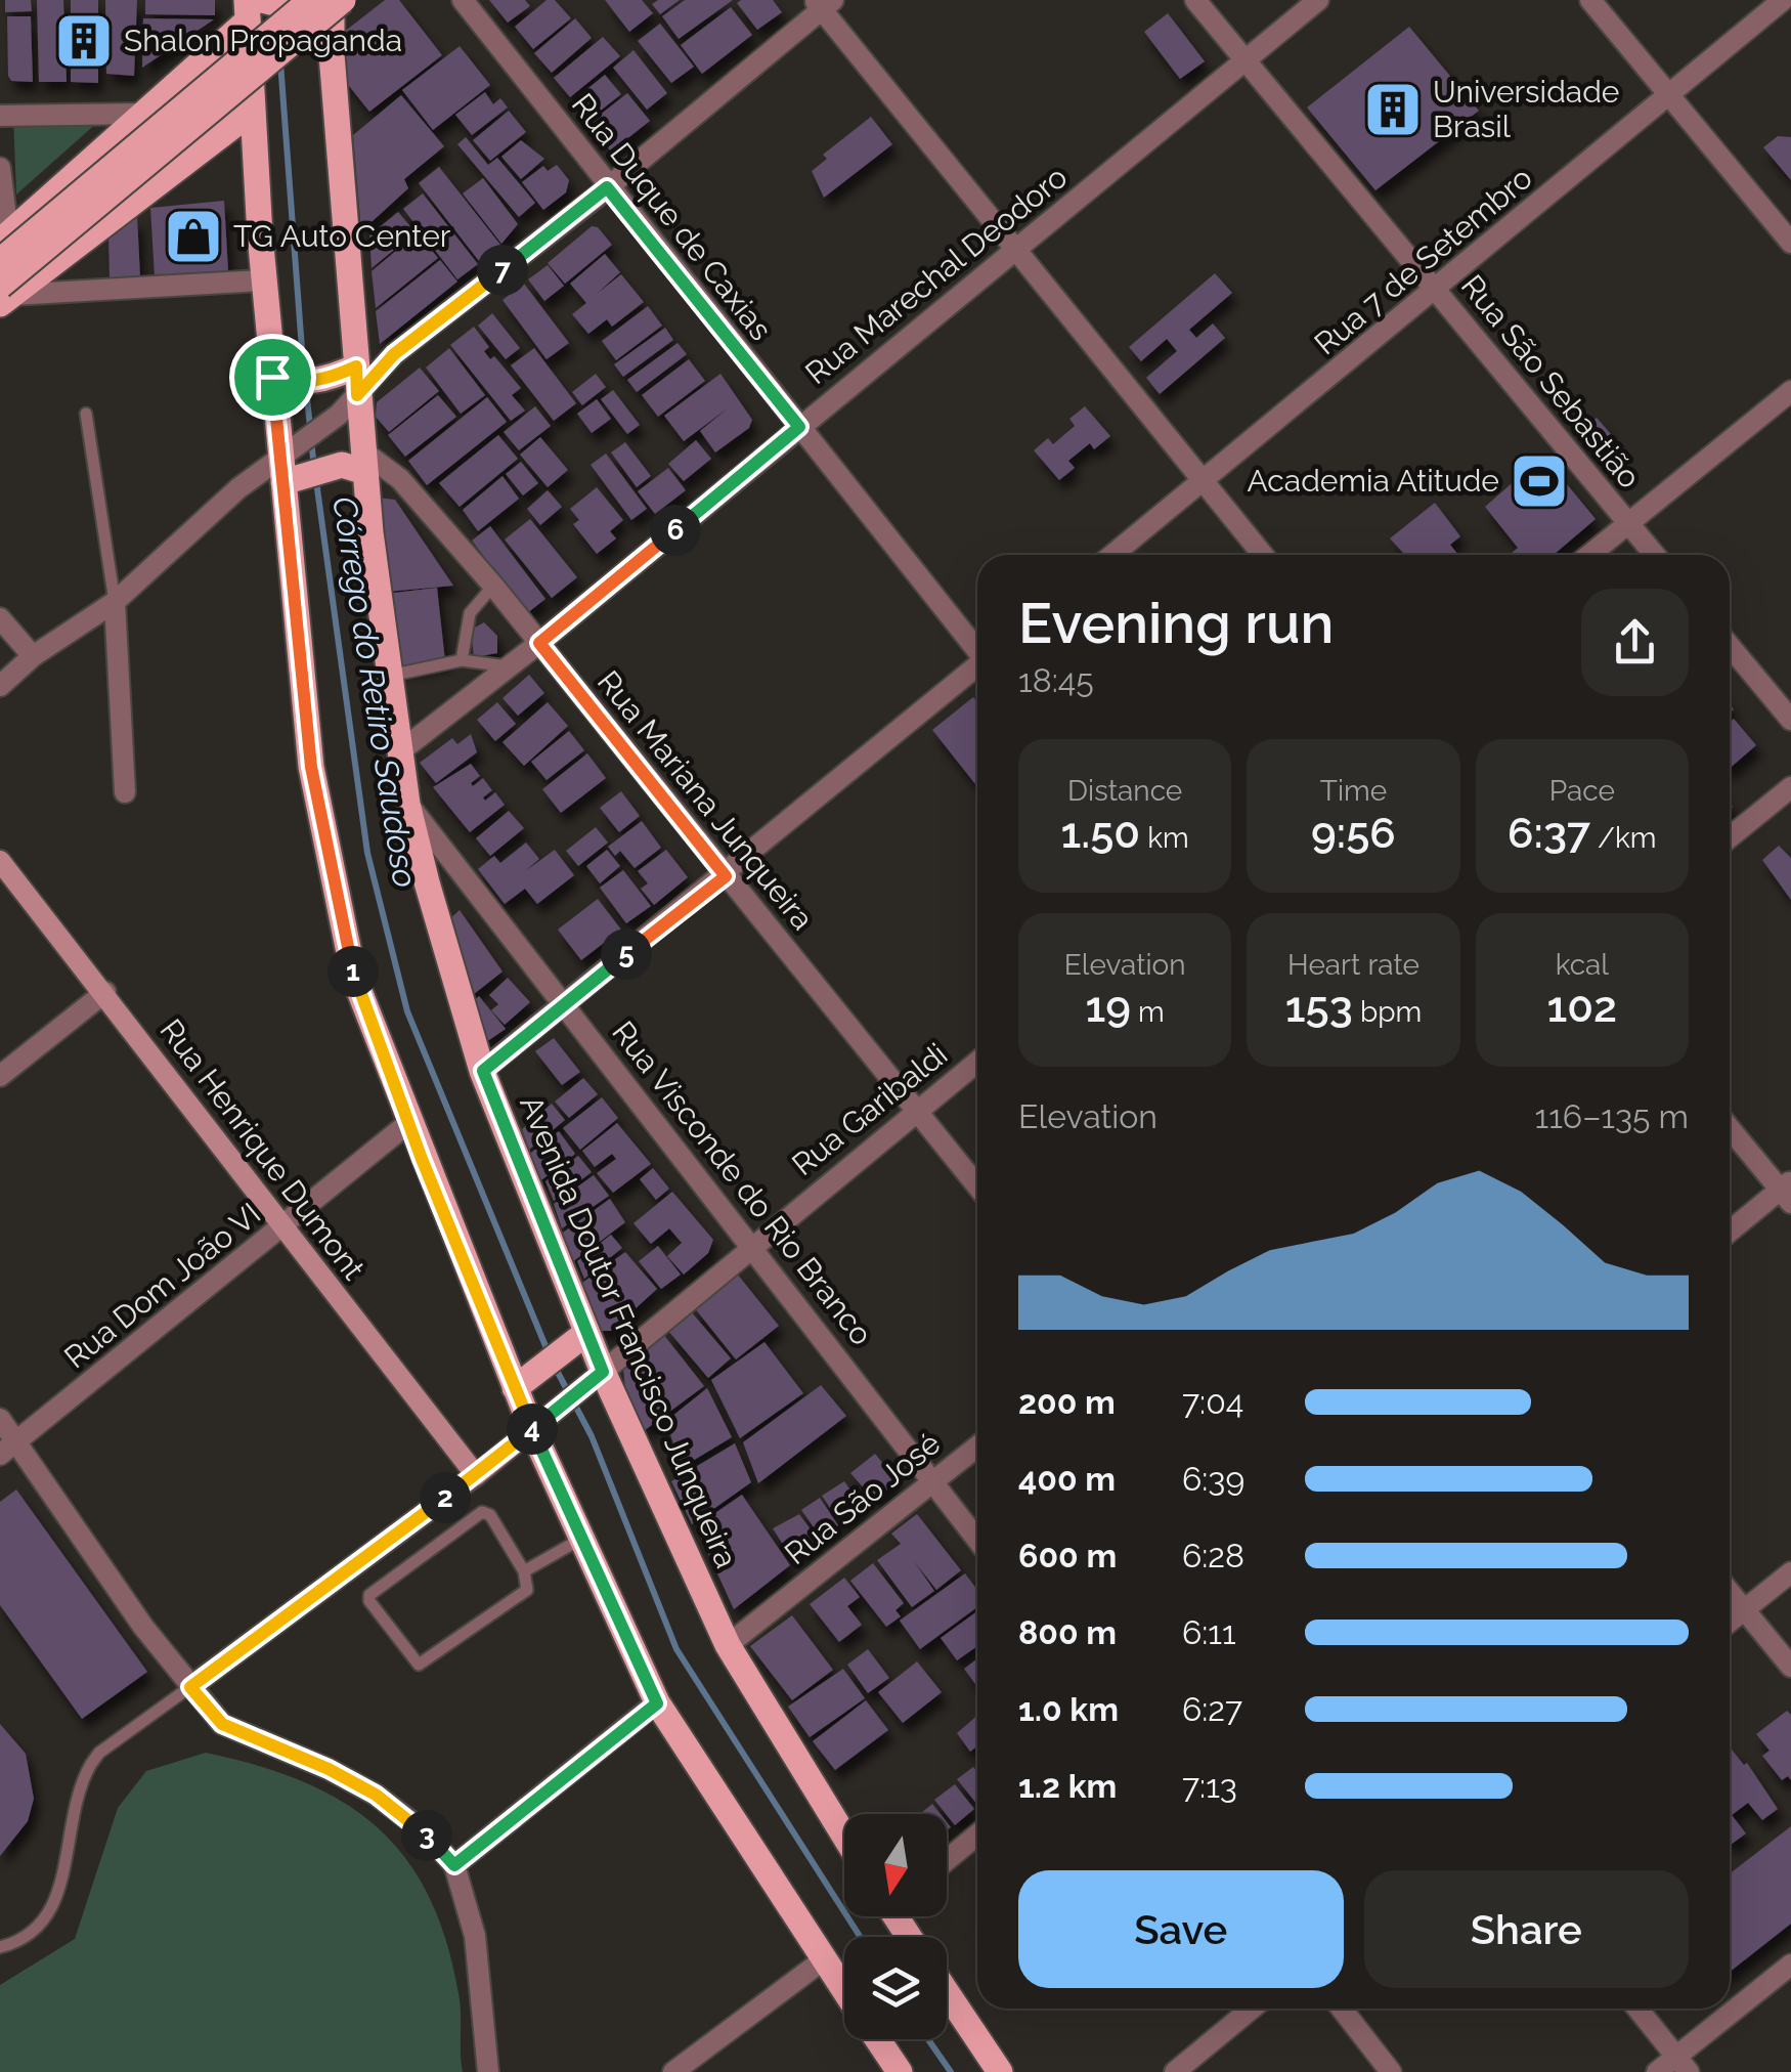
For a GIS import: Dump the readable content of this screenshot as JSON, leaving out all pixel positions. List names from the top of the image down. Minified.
{"streets":{"main road":["Avenida Doutor Francisco Junqueira"],"street":["Rua Duque de Caxias","Rua 7 de Setembro","Rua Marechal Deodoro","Rua São Sebastião","Rua Mariana Junqueira","Rua Garibaldi","Rua Henrique Dumont","Rua Visconde do Rio Branco","Rua Dom João VI","Rua São José"]},"crossings":[["Rua Duque de Caxias","Rua Marechal Deodoro"],["Rua 7 de Setembro","Rua São Sebastião"],["Rua Marechal Deodoro","Rua São Sebastião"],["Rua Marechal Deodoro","Rua Mariana Junqueira"],["Rua Marechal Deodoro","Avenida Doutor Francisco Junqueira"],["Rua Mariana Junqueira","Rua Garibaldi"],["Rua Mariana Junqueira","Avenida Doutor Francisco Junqueira"],["Rua Garibaldi","Rua Visconde do Rio Branco"],["Rua Garibaldi","Avenida Doutor Francisco Junqueira"],["Rua Henrique Dumont","Rua Dom João VI"],["Rua Visconde do Rio Branco","Avenida Doutor Francisco Junqueira"],["Rua Visconde do Rio Branco","Rua São José"],["Avenida Doutor Francisco Junqueira","Rua São José"]],"water":["Córrego do Retiro Saudoso"],"places":{"building":["Shalon Propaganda","Universidade Brasil"],"shop":["TG Auto Center"],"sports":["Academia Atitude"]},"north":"bottom","page":{"pins":["7","6","5","1","4","2","3"],"heading":["Evening run","18:45"],"stats":[["Distance","1.50 km"],["Time","9:56"],["Pace","6:37 /km"],["Elevation","19 m"],["Heart rate","153 bpm"],["kcal","102"]],"chart":["Elevation","116–135 m"],"list":[{"name":"200 m","note":"7:04"},{"name":"400 m","note":"6:39"},{"name":"600 m","note":"6:28"},{"name":"800 m","note":"6:11"},{"name":"1.0 km","note":"6:27"},{"name":"1.2 km","note":"7:13"}],"buttons":["Save","Share"]}}
